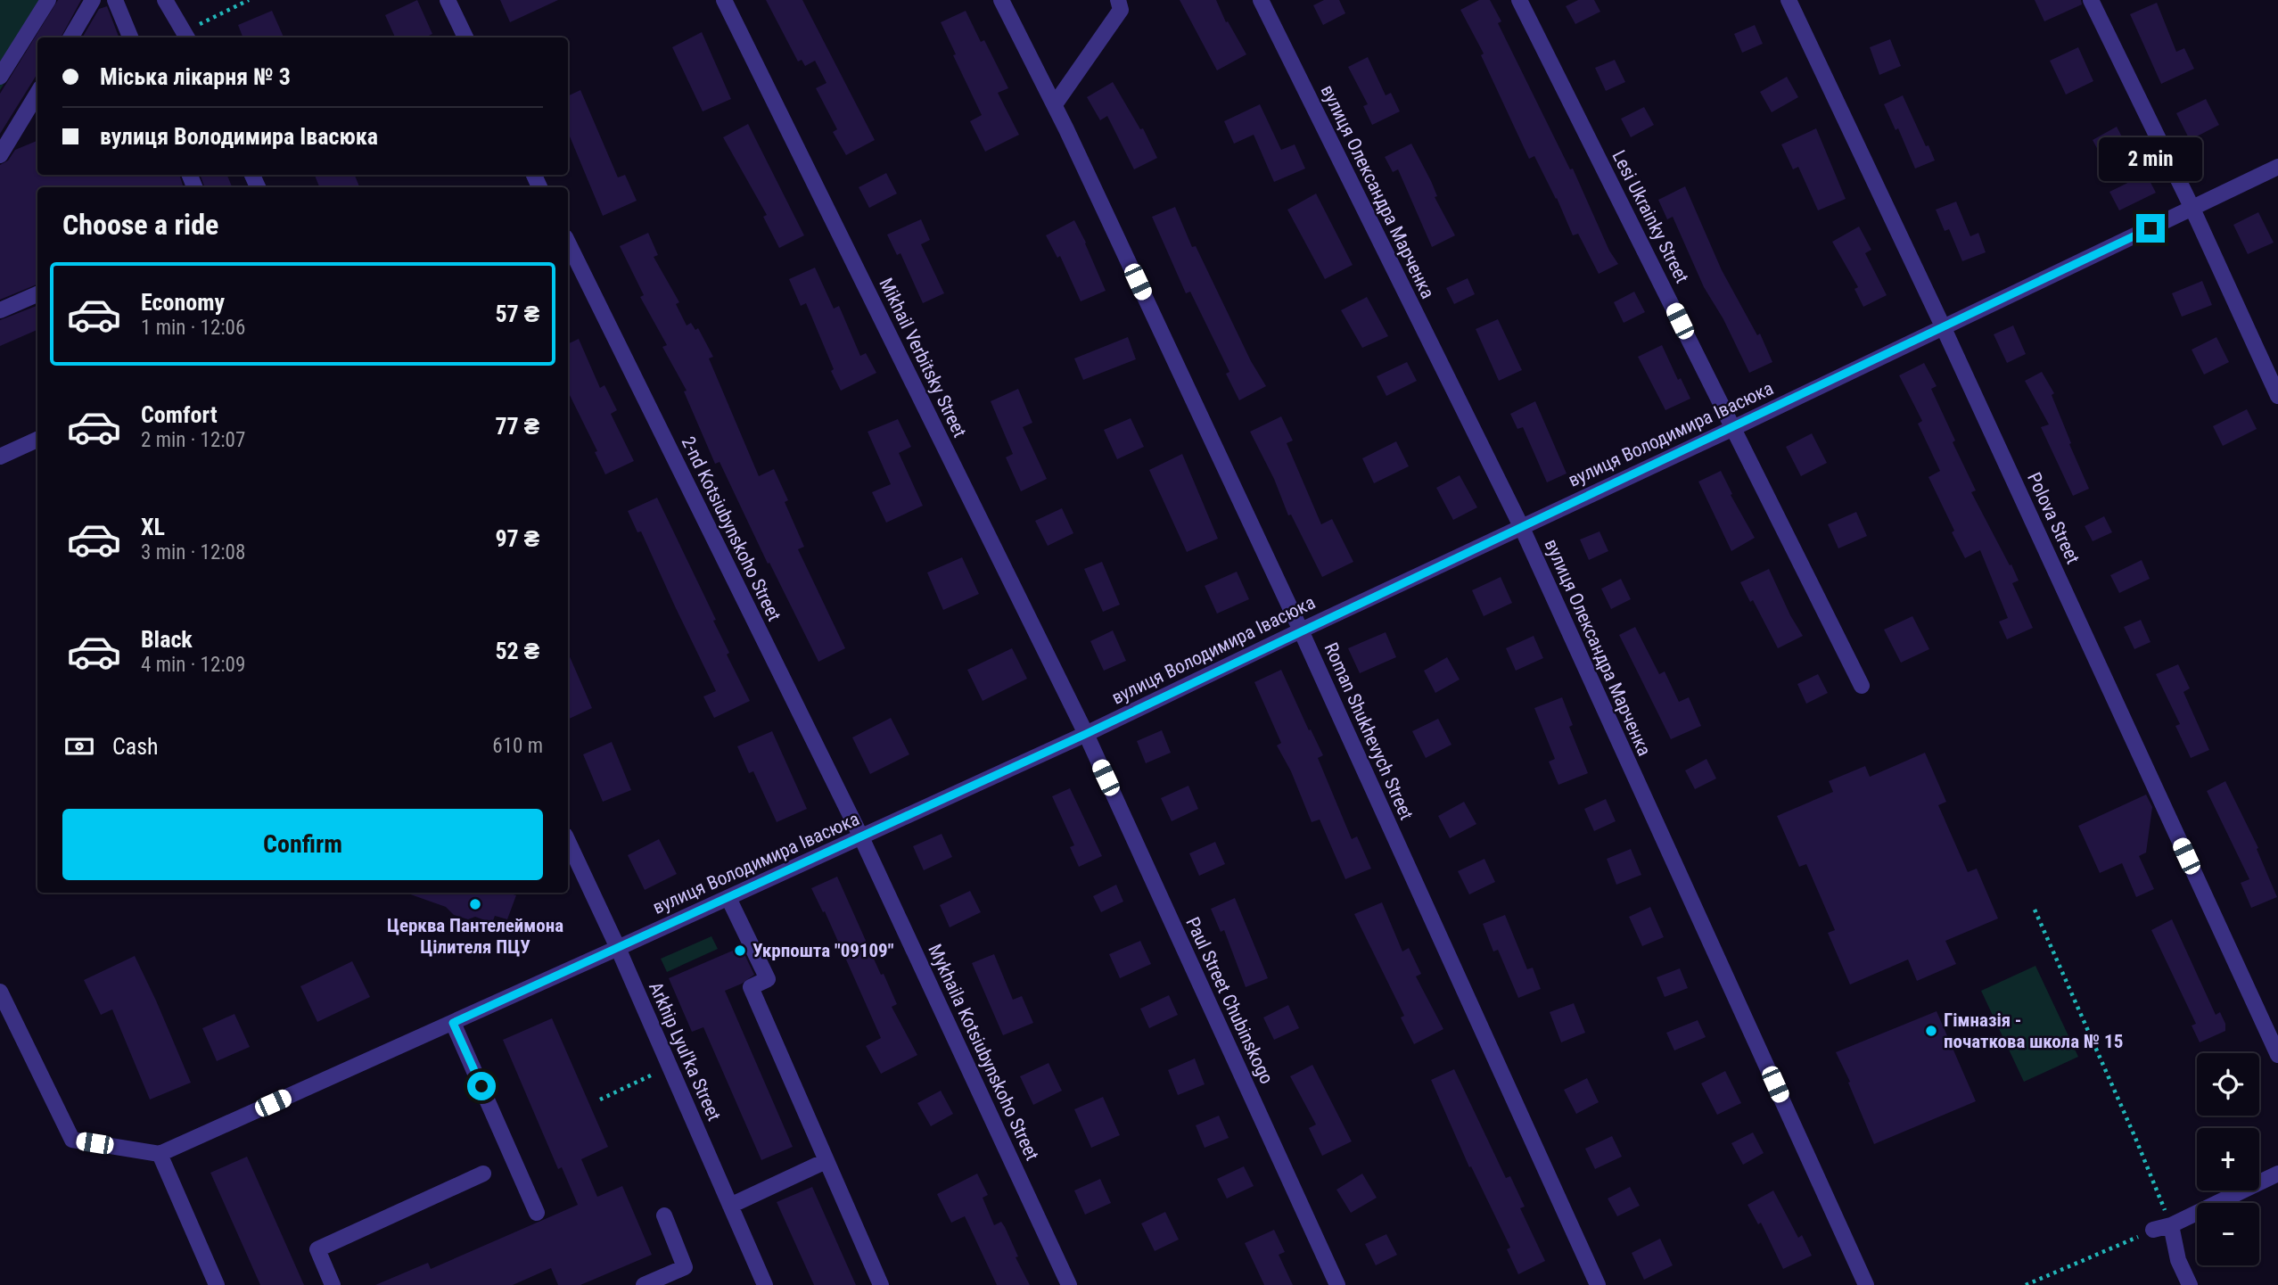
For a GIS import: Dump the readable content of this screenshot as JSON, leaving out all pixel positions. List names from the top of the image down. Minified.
{"streets":{"street":["вулиця Олександра Марченка","Lesi Ukrainky Street","Mikhail Verbitsky Street","вулиця Володимира Івасюка","Polova Street","2-nd Kotsiubynskoho Street","Roman Shukhevych Street","Paul Street Chubinskogo","Arkhip Lyul'ka Street","Mykhaila Kotsiubynskoho Street"]},"crossings":[["вулиця Олександра Марченка","вулиця Володимира Івасюка"],["Lesi Ukrainky Street","вулиця Володимира Івасюка"],["Mikhail Verbitsky Street","вулиця Володимира Івасюка"],["Mikhail Verbitsky Street","Paul Street Chubinskogo"],["вулиця Володимира Івасюка","Polova Street"],["вулиця Володимира Івасюка","2-nd Kotsiubynskoho Street"],["вулиця Володимира Івасюка","Roman Shukhevych Street"],["вулиця Володимира Івасюка","Paul Street Chubinskogo"],["вулиця Володимира Івасюка","Arkhip Lyul'ka Street"],["вулиця Володимира Івасюка","Mykhaila Kotsiubynskoho Street"],["2-nd Kotsiubynskoho Street","Mykhaila Kotsiubynskoho Street"]],"places":["Церква Пантелеймона Цілителя ПЦУ","Укрпошта \"09109\"","Гімназія - початкова школа № 15"],"page":{"banner":["Міська лікарня № 3","вулиця Володимира Івасюка"],"bubble":"2 min","heading":"Choose a ride","list":[{"name":"Economy","note":"1 min · 12:06","value":"57 ₴"},{"name":"Comfort","note":"2 min · 12:07","value":"77 ₴"},{"name":"XL","note":"3 min · 12:08","value":"97 ₴"},{"name":"Black","note":"4 min · 12:09","value":"52 ₴"}],"pay":["Cash","610 m"],"buttons":"Confirm","map_buttons":["+","−"]}}
